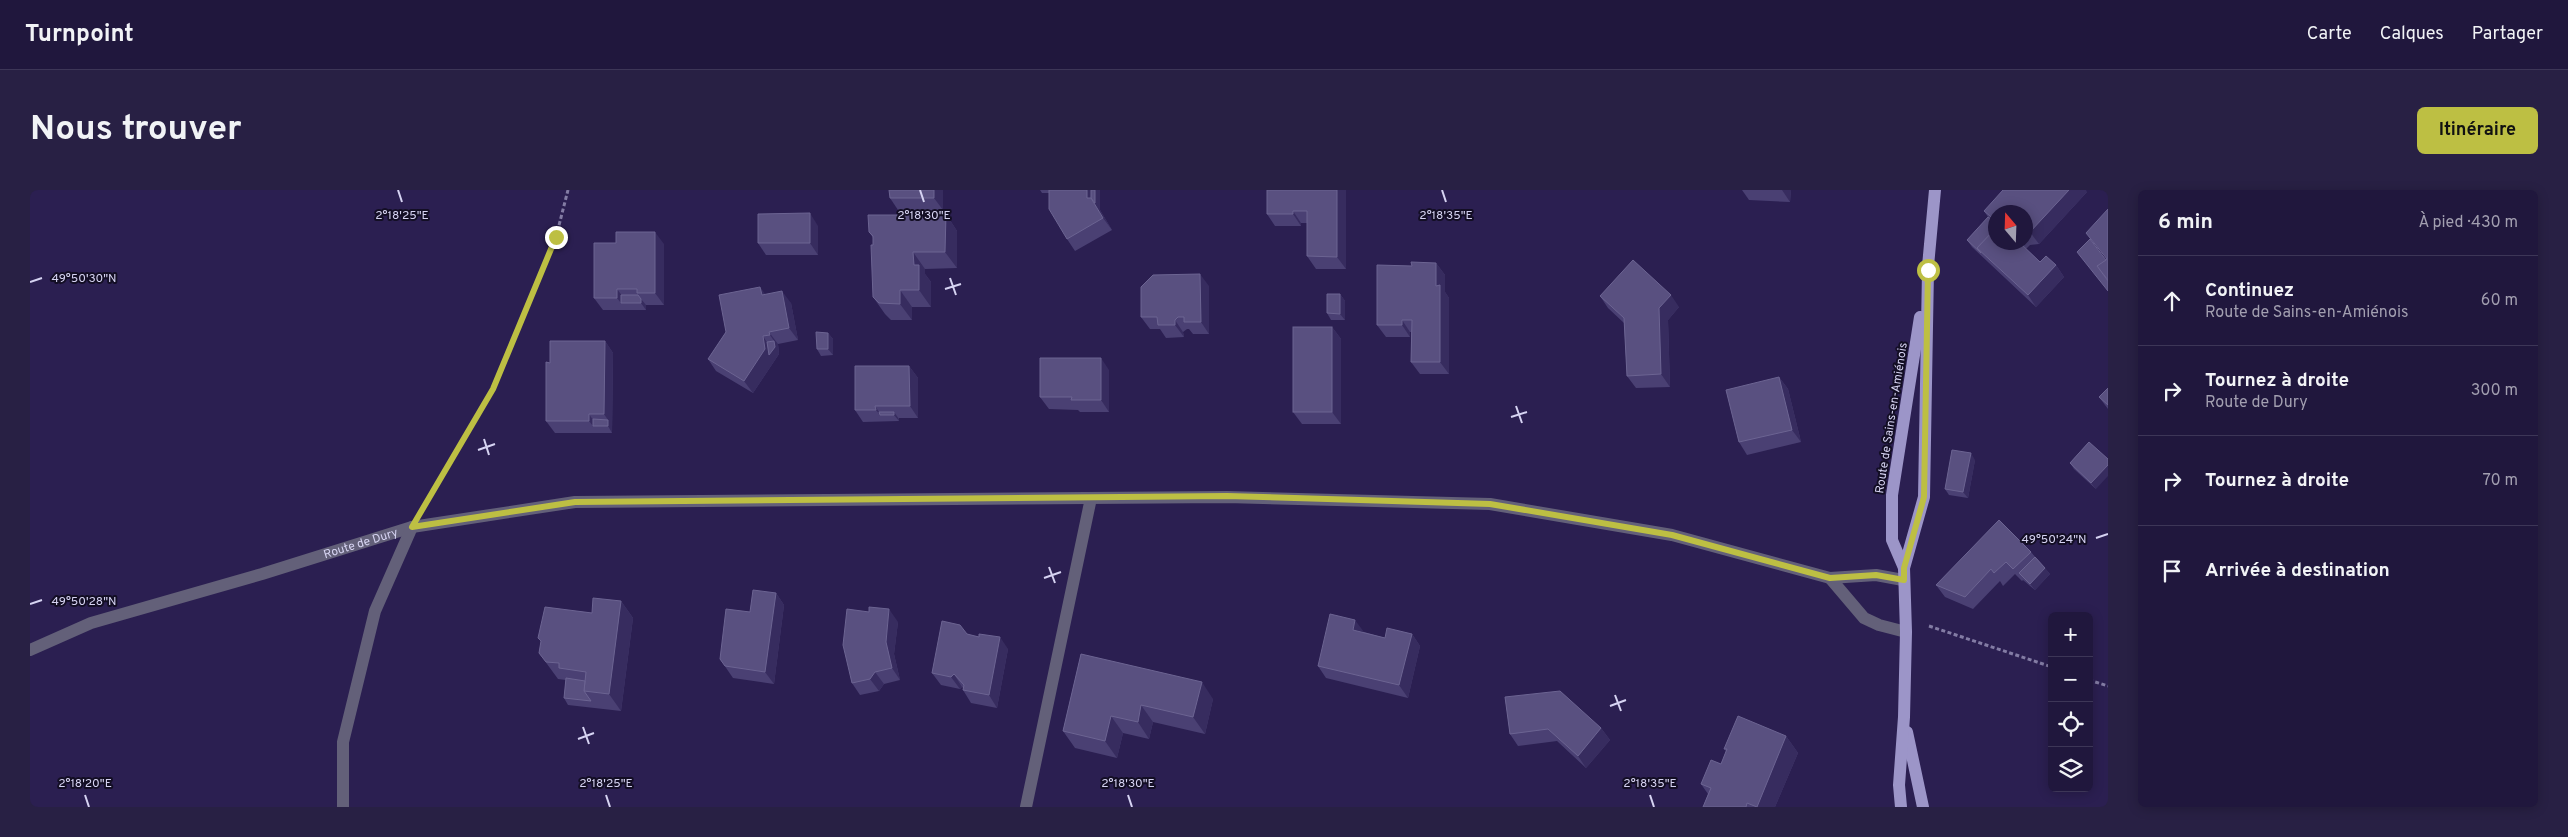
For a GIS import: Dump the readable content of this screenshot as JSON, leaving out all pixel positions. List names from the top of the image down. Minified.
{"streets":{"main road":["Route de Sains-en-Amiénois"],"street":["Route de Dury"]},"crossings":[["Route de Sains-en-Amiénois","Route de Dury"]],"north":"top","page":{"header":"Turnpoint","nav":["Carte","Calques","Partager"],"buttons":"Itinéraire","title":"Nous trouver","heading":["6 min","À pied · 430 m"],"list":[["Continuez","Route de Sains-en-Amiénois","60 m"],["Tournez à droite","Route de Dury","300 m"],["Tournez à droite","70 m"],"Arrivée à destination"],"map_buttons":["+","−"]},"coordinates":["2°18'25\"E","2°18'30\"E","2°18'35\"E","49°50'30\"N","49°50'24\"N","49°50'28\"N","2°18'20\"E"]}
